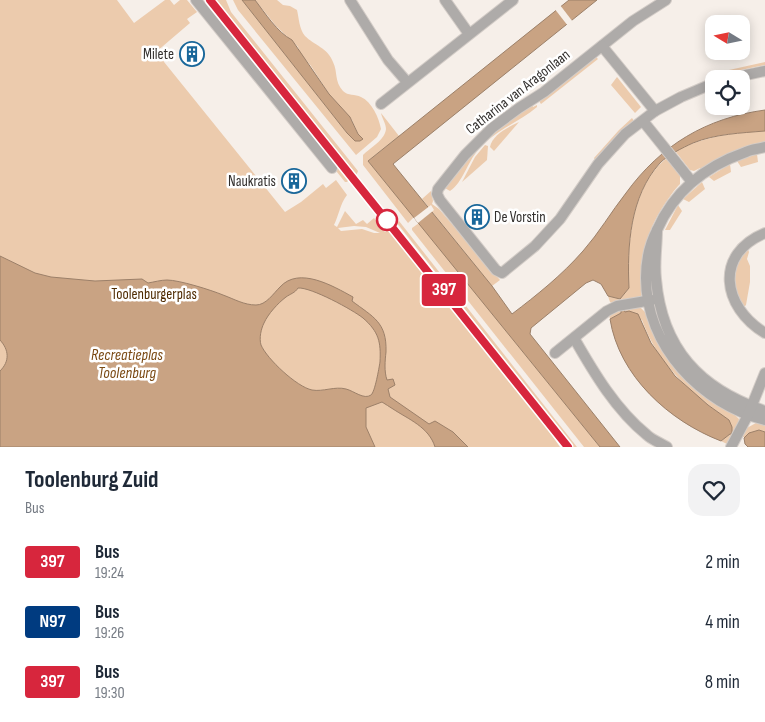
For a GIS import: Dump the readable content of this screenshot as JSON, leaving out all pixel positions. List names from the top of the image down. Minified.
{"streets":{"street":["Catharina van Aragonlaan"]},"water":["Recreatieplas Toolenburg"],"parks":["Toolenburgerplas"],"places":{"building":["Milete","Naukratis","De Vorstin"]},"lines":["bus line 397"],"north":"left","page":{"on_map":"397","heading":["Toolenburg Zuid","Bus"],"list":[{"mark":"397","name":"Bus","note":"19:24","value":"2 min"},{"mark":"N97","name":"Bus","note":"19:26","value":"4 min"},{"mark":"397","name":"Bus","note":"19:30","value":"8 min"}]}}
